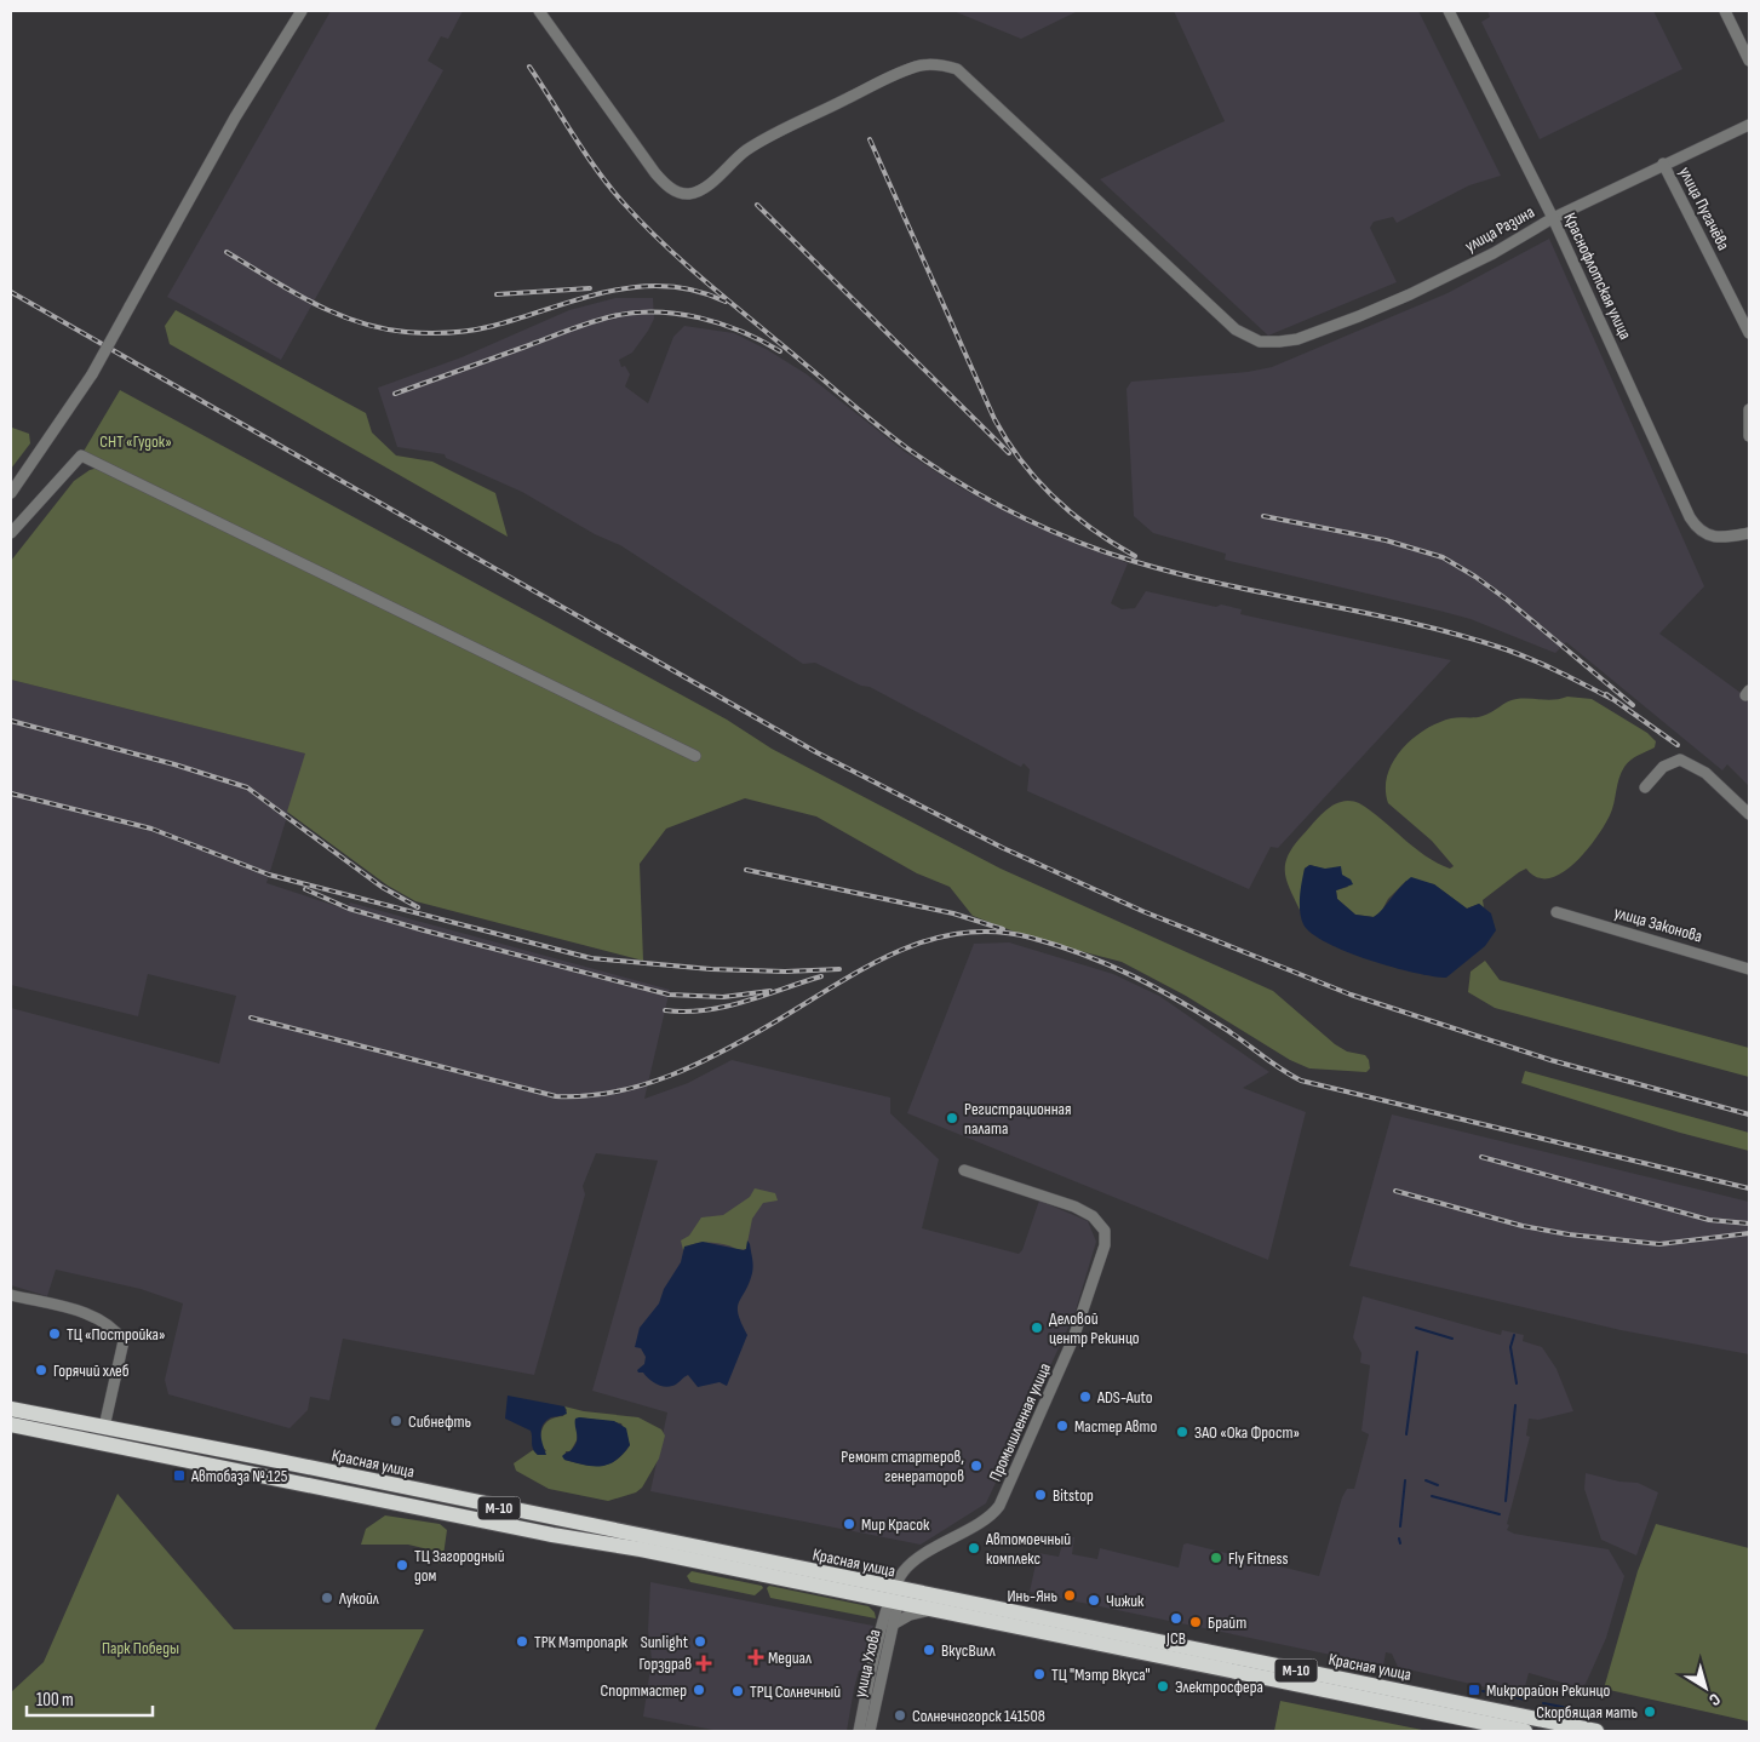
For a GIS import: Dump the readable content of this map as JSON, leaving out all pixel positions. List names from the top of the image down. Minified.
{"streets":{"highway":["Красная улица","М-10"],"street":["улица Пугачёва","улица Разина","Краснофлотская улица","улица Законова","Промышленная улица","улица Ухова"]},"crossings":[["улица Пугачёва","улица Разина"],["улица Разина","Краснофлотская улица"],["Промышленная улица","Красная улица"],["Промышленная улица","улица Ухова"],["Красная улица","М-10"],["Красная улица","улица Ухова"]],"parks":["СНТ «Гудок»","Парк Победы"],"places":{"other":["Регистрационная палата","Деловой центр Рекинцо","ТЦ «Постройка»","Горячий хлеб","ADS-Auto","Сибнефть","Мастер Авто","ЗАО «Ока Фрост»","Ремонт стартеров, генераторов","Bitstop","Мир Красок","Автомоечный комплекс","Fly Fitness","ТЦ Загородный дом","Инь-Янь","Лукойл","Чижик","JCB","Брайт","ТРК Мэтропарк","Sunlight","ВкусВилл","ТЦ \"Мэтр Вкуса\"","Электросфера","Спортмастер","ТРЦ Солнечный","Скорбящая мать","Солнечногорск 141508"],"transit":["Автобаза № 125","Микрорайон Рекинцо"],"health":["Медиал","Горздрав"]},"scale_bar":"100 m","north":"bottom right"}
